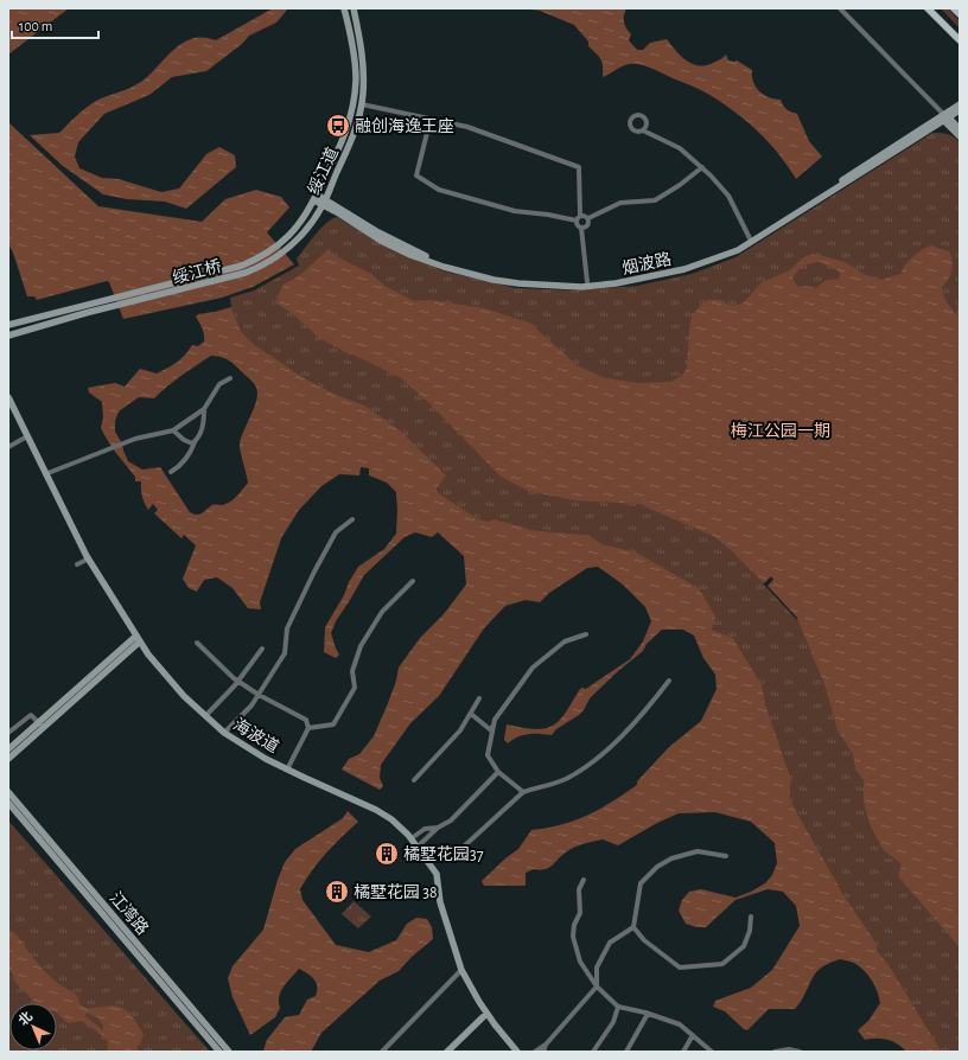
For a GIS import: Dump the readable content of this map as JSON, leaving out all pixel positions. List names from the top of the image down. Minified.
{"streets":{"main road":["绥江道","烟波路","绥江桥","海波道","江湾路"]},"crossings":[["绥江道","烟波路"],["绥江道","绥江桥"]],"parks":["梅江公园一期"],"places":{"bus stop":["融创海逸王座"],"building":["橘墅花园37","橘墅花园 38"]},"scale_bar":"100 m","north":"top left"}
